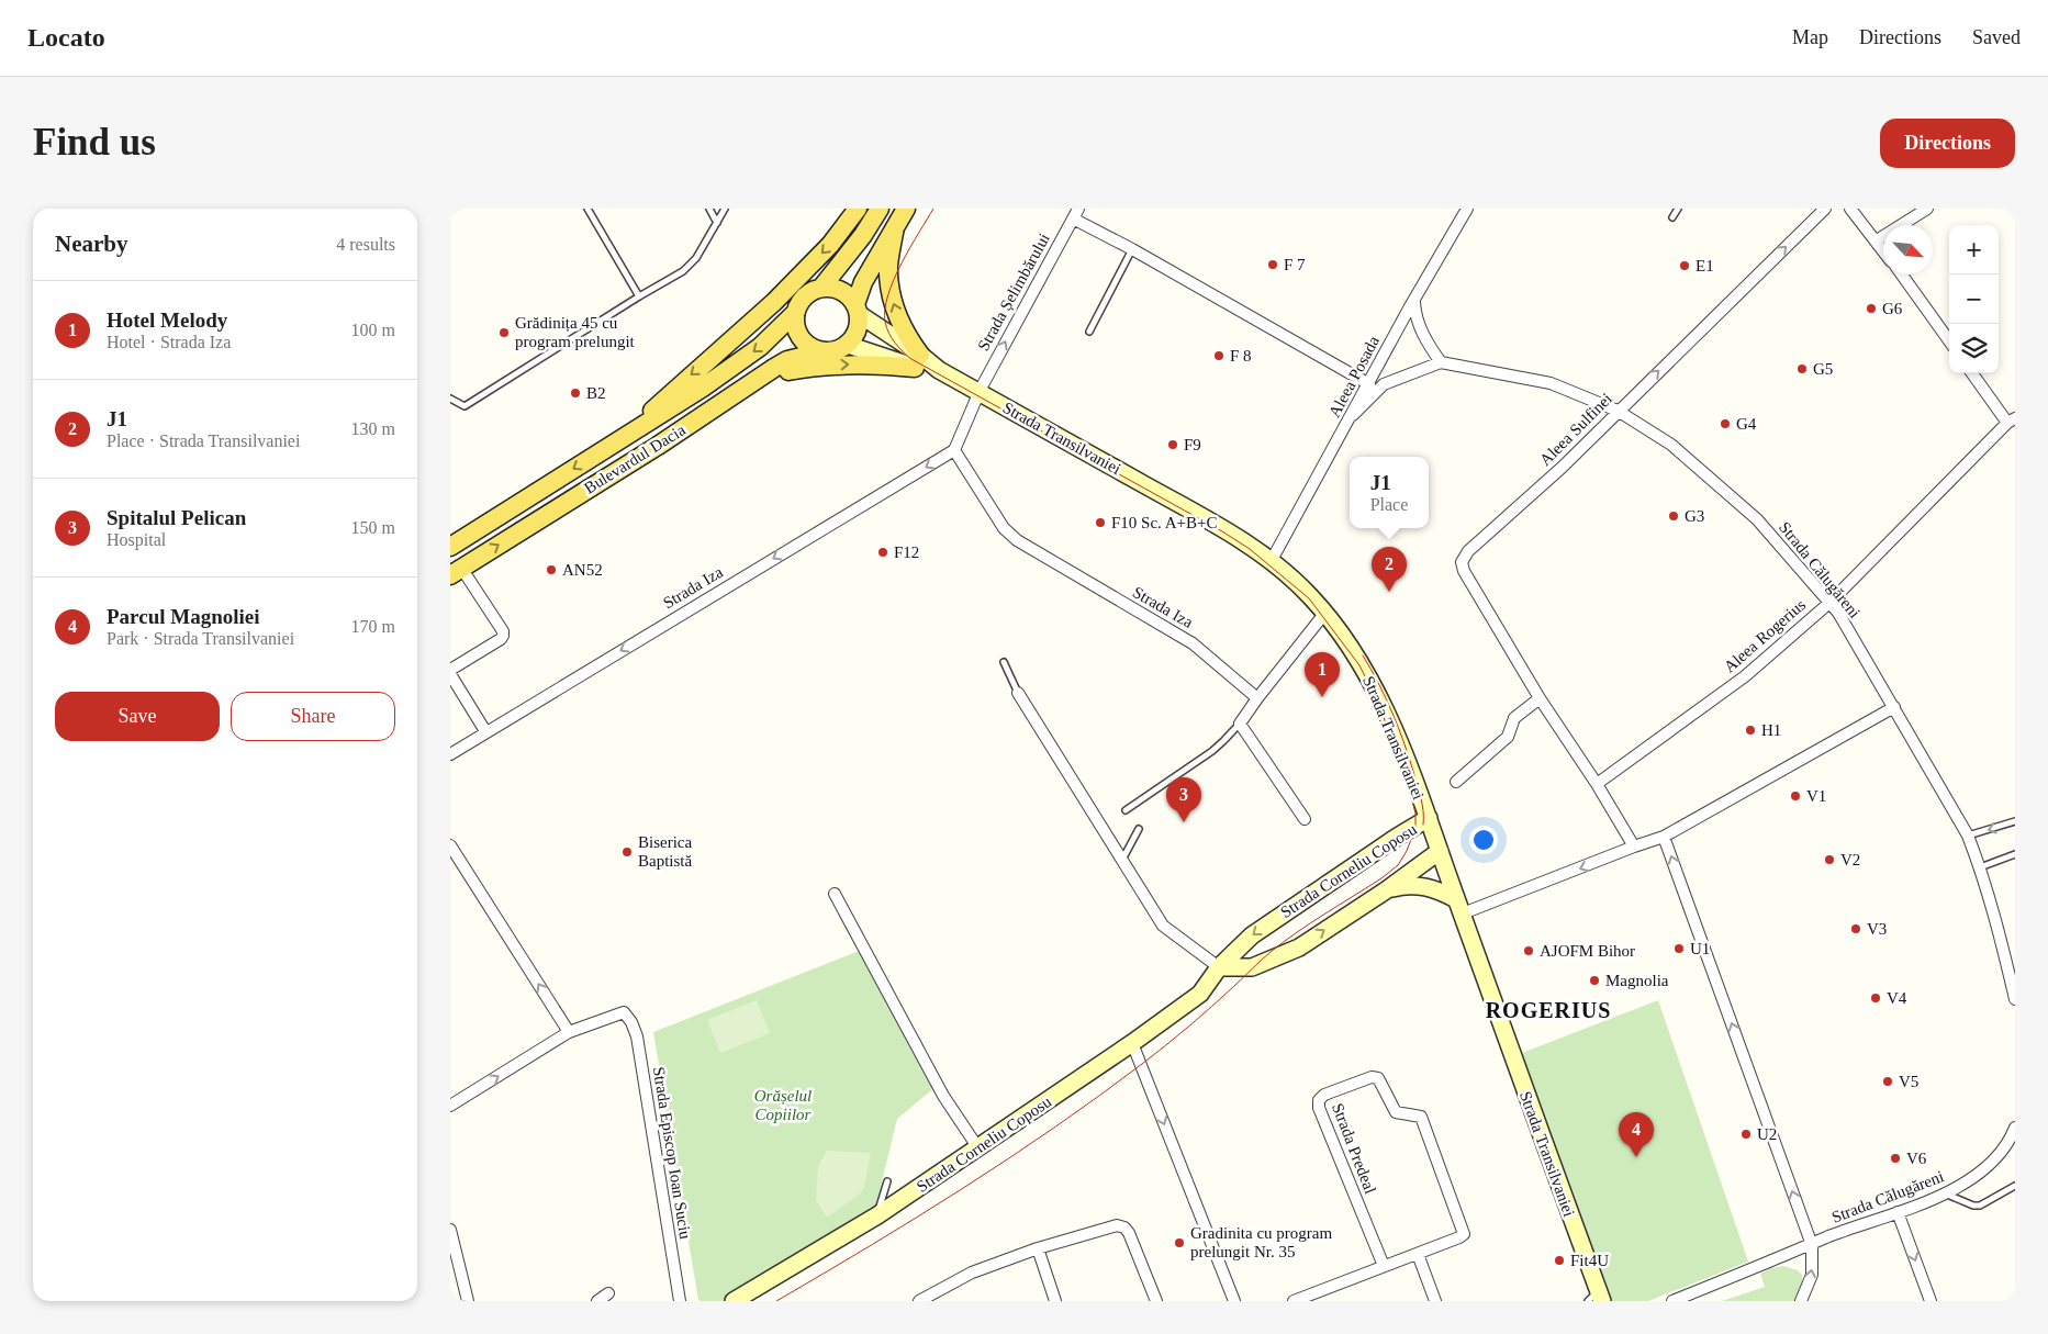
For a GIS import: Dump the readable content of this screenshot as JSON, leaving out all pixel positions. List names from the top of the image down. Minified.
{"streets":{"main road":["Strada Transilvaniei","Bulevardul Dacia","Strada Corneliu Coposu"],"street":["Strada Șelimbărului","Aleea Posada","Aleea Sulfinei","Strada Călugăreni","Strada Iza","Aleea Rogerius","Strada Predeal","Strada Episcop Ioan Suciu"]},"crossings":[["Strada Șelimbărului","Strada Transilvaniei"],["Aleea Posada","Strada Transilvaniei"],["Aleea Sulfinei","Strada Călugăreni"],["Aleea Sulfinei","Aleea Rogerius"],["Strada Transilvaniei","Bulevardul Dacia"],["Strada Transilvaniei","Strada Corneliu Coposu"],["Strada Călugăreni","Aleea Rogerius"]],"one_way":["Strada Șelimbărului","Strada Iza"],"districts":["ROGERIUS"],"parks":["Orășelul Copiilor"],"places":["F 7","E1","G6","Grădinița 45 cu program prelungit","F 8","G5","B2","G4","F9","G3","F10 Sc. A+B+C","F12","AN52","H1","V1","Biserica Baptistă","V2","V3","U1","AJOFM Bihor","Magnolia","V4","V5","U2","V6","Gradinita cu program prelungit Nr. 35","Fit4U"],"north":"bottom right","page":{"header":"Locato","nav":["Map","Directions","Saved"],"buttons":["Directions",["Save","Share"]],"title":"Find us","heading":["Nearby","4 results"],"map_buttons":["+","−"],"list":[{"mark":"1","name":"Hotel Melody","note":"Hotel · Strada Iza","value":"100 m"},{"mark":"2","name":"J1","note":"Place · Strada Transilvaniei","value":"130 m"},{"mark":"3","name":"Spitalul Pelican","note":"Hospital","value":"150 m"},{"mark":"4","name":"Parcul Magnoliei","note":"Park · Strada Transilvaniei","value":"170 m"}],"popup":["J1","Place"],"pins":["2","1","3","4"]}}
